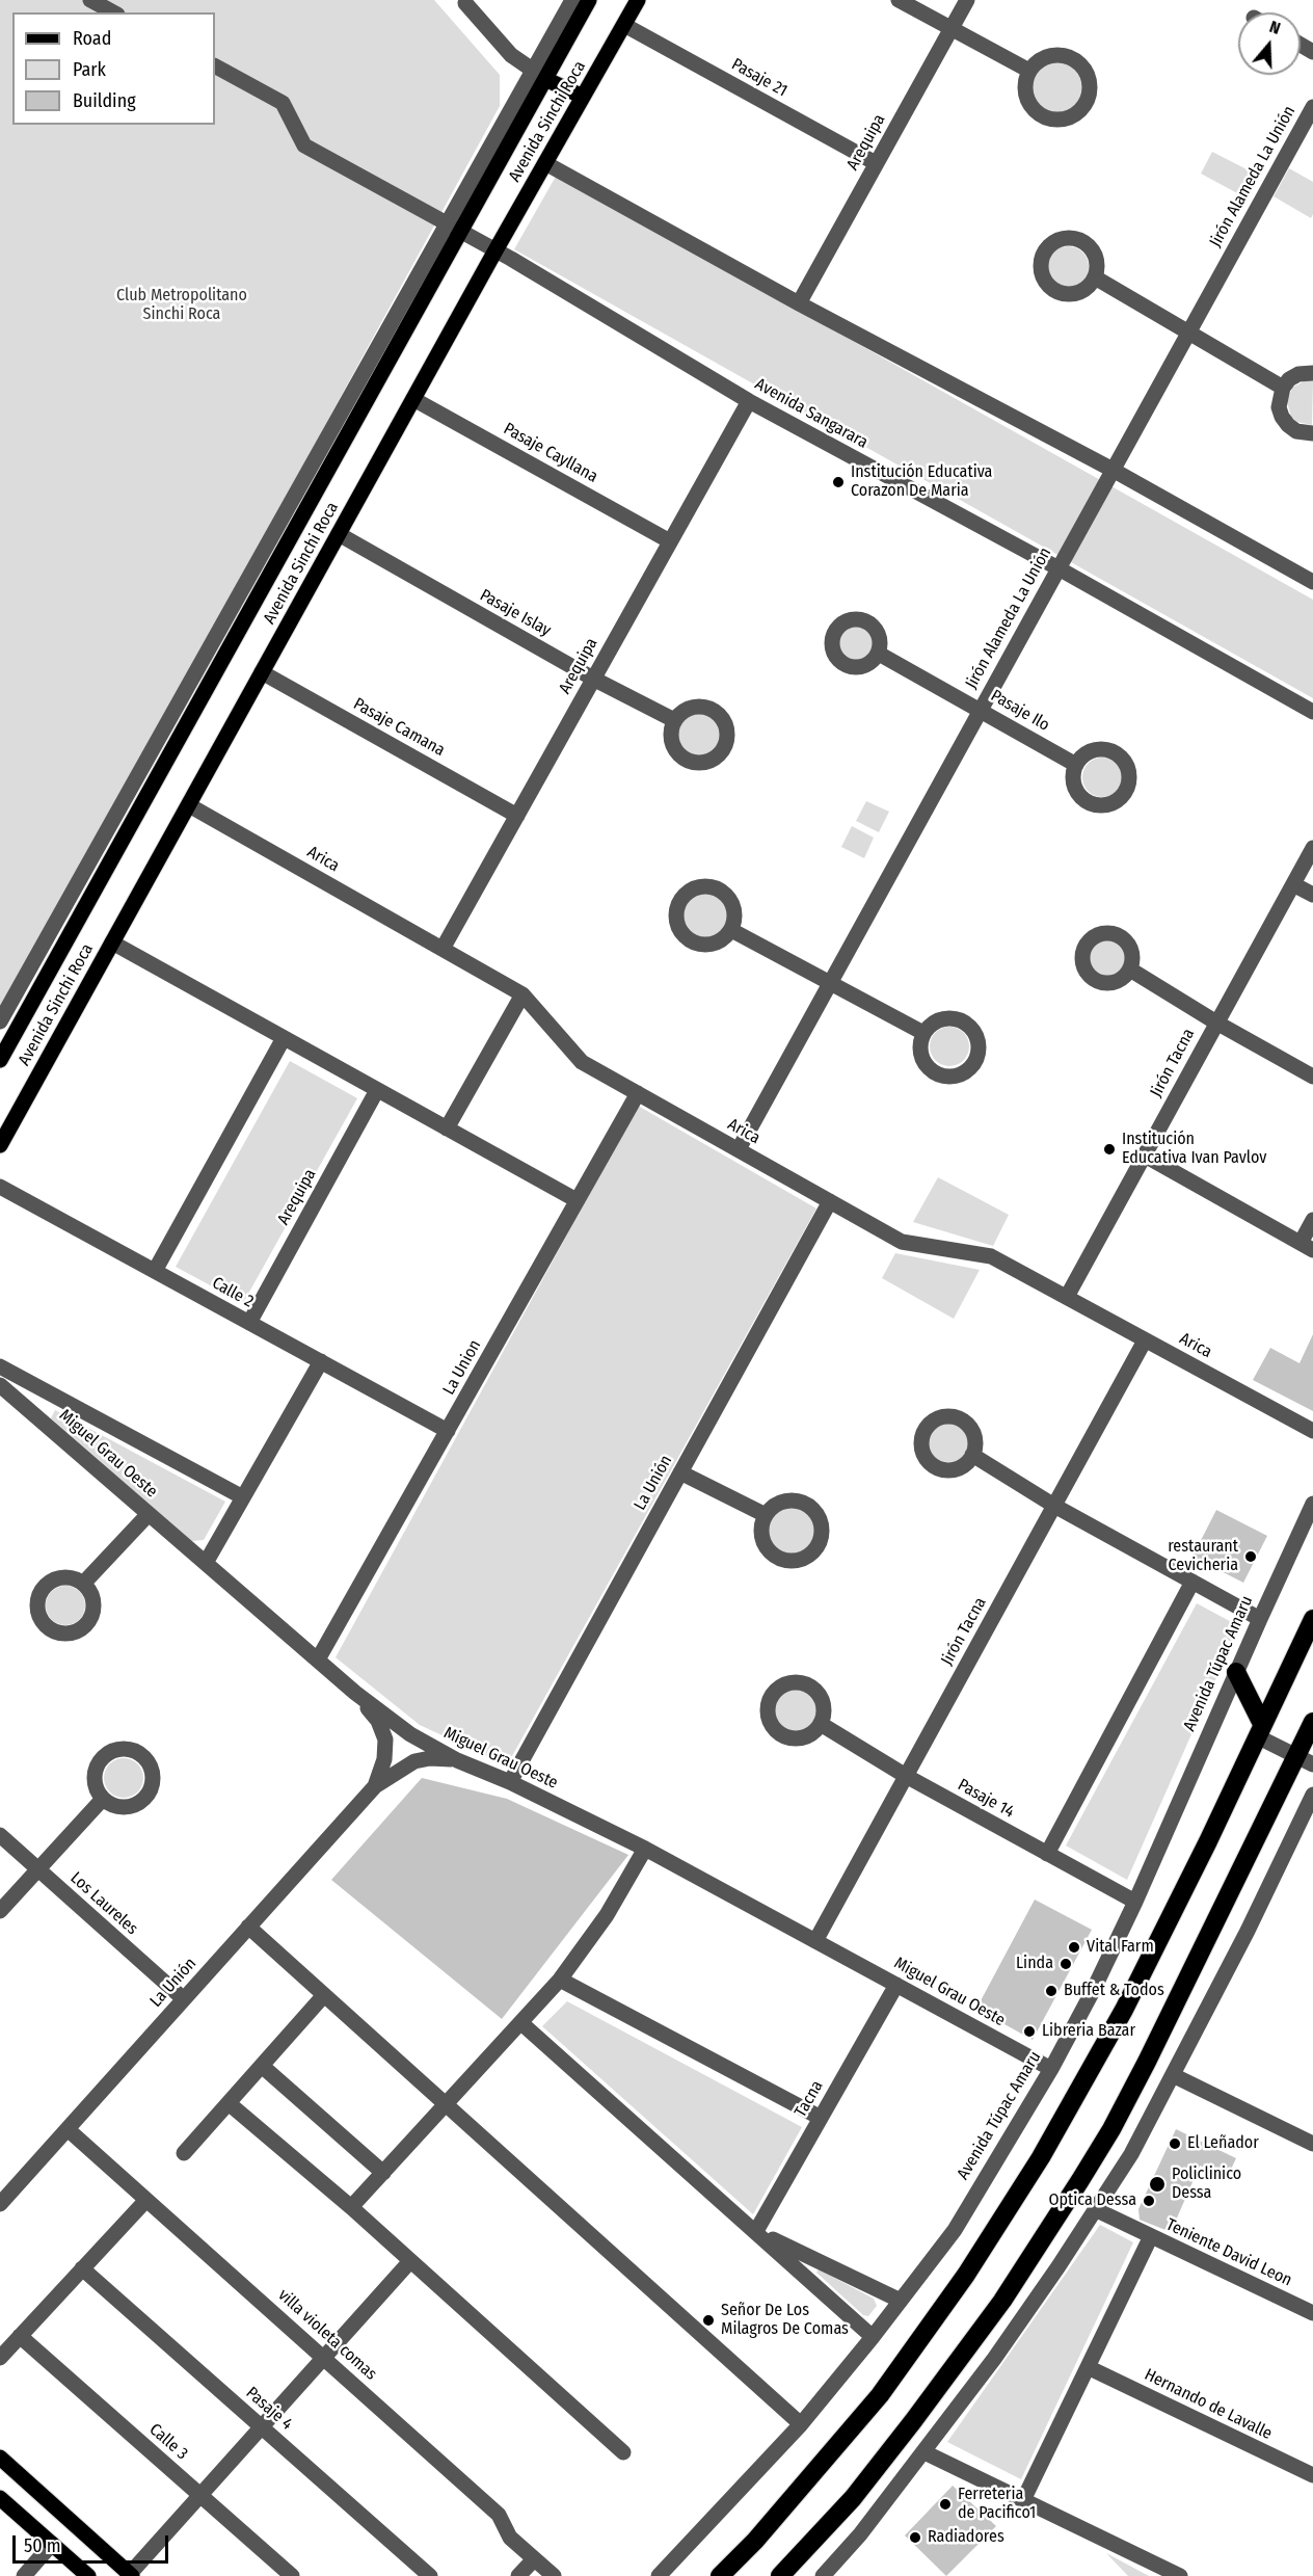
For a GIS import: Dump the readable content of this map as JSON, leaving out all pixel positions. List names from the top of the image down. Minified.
{"streets":{"main road":["Avenida Sinchi Roca"],"street":["Pasaje 21","Arequipa","Jirón Alameda La Unión","Avenida Sangarara","Pasaje Cayllana","Pasaje Islay","Pasaje Ilo","Pasaje Camana","Arica","Jirón Tacna","Calle 2","La Union","Miguel Grau Oeste","La Unión","Avenida Túpac Amaru","Pasaje 14","Los Laureles","Tacna","Teniente David Leon","villa violeta comas","Hernando de Lavalle","Pasaje 4","Calle 3"]},"crossings":[["Pasaje 21","Avenida Sinchi Roca"],["Pasaje 21","Arequipa"],["Avenida Sinchi Roca","Avenida Sangarara"],["Avenida Sinchi Roca","Pasaje Cayllana"],["Avenida Sinchi Roca","Pasaje Islay"],["Avenida Sinchi Roca","Pasaje Camana"],["Avenida Sinchi Roca","Arica"],["Arequipa","Avenida Sangarara"],["Arequipa","Pasaje Cayllana"],["Arequipa","Pasaje Islay"],["Arequipa","Pasaje Camana"],["Arequipa","Arica"],["Arequipa","Calle 2"],["Jirón Alameda La Unión","Avenida Sangarara"],["Jirón Alameda La Unión","Pasaje Ilo"],["Jirón Alameda La Unión","Arica"],["Arica","Jirón Tacna"],["Arica","La Union"],["Arica","La Unión"],["Jirón Tacna","Miguel Grau Oeste"],["Jirón Tacna","Pasaje 14"],["Calle 2","La Union"],["La Union","Miguel Grau Oeste"],["Miguel Grau Oeste","La Unión"],["Miguel Grau Oeste","Avenida Túpac Amaru"],["Miguel Grau Oeste","Tacna"],["La Unión","Los Laureles"],["La Unión","villa violeta comas"],["Avenida Túpac Amaru","Pasaje 14"]],"parks":["Club Metropolitano Sinchi Roca"],"places":["Institución Educativa Corazon De Maria","Institución Educativa Ivan Pavlov","restaurant Cevicheria","Vital Farm","Linda","Buffet & Todos","Libreria Bazar","El Leñador","Policlinico Dessa","Optica Dessa","Señor De Los Milagros De Comas","Ferreteria de Pacifico1","Radiadores"],"legend":["Road","Park","Building"],"scale_bar":"50 m","north":"top"}
